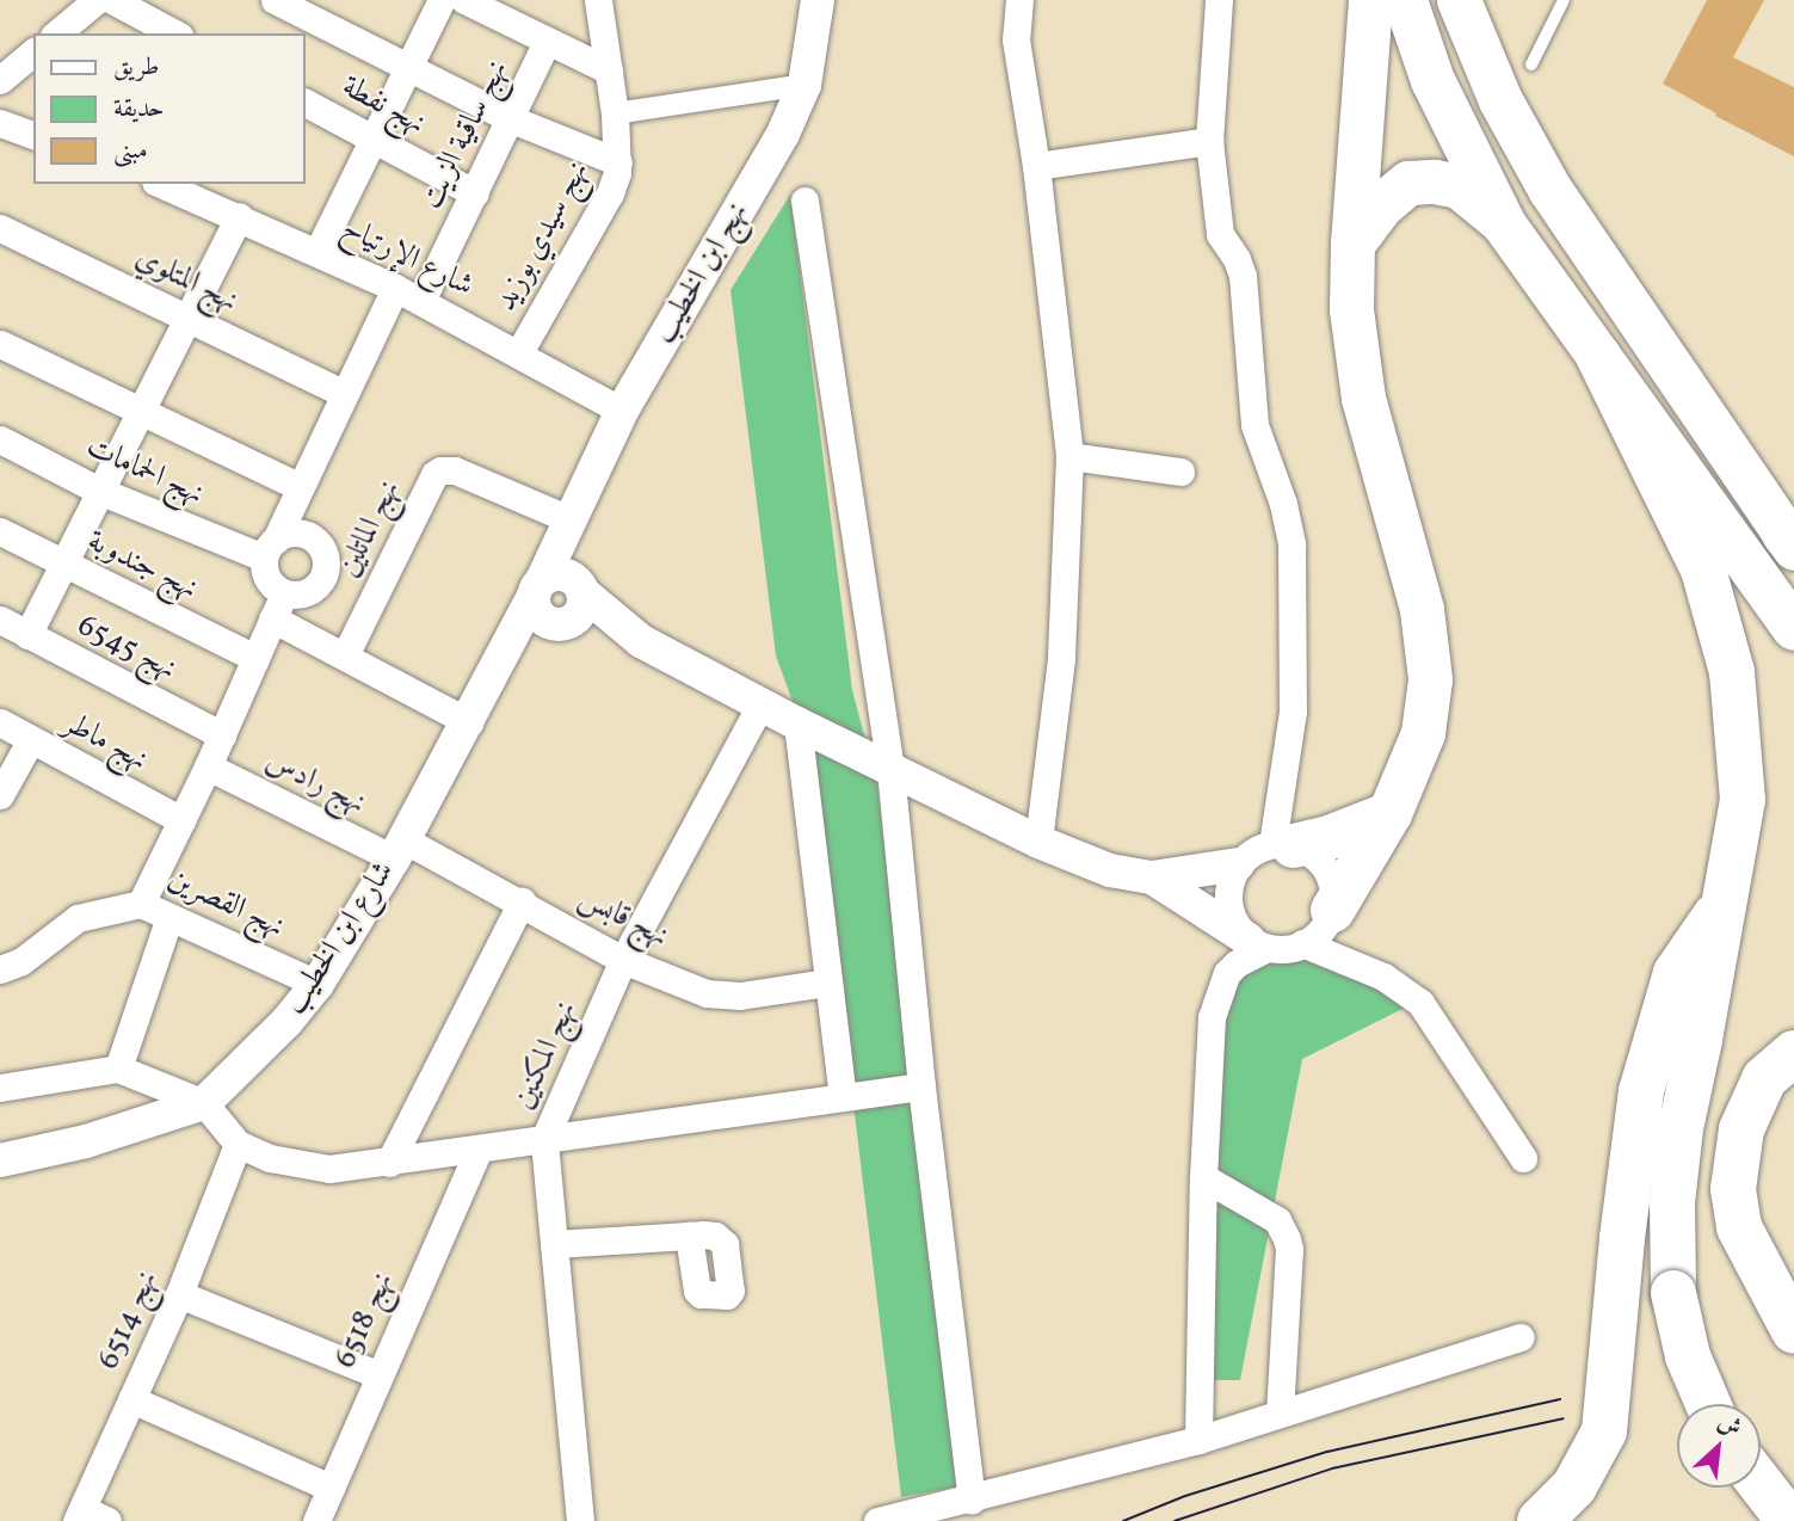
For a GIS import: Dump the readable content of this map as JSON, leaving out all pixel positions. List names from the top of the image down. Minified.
{"streets":{"street":["نهج نفطة","نهج ساقية الزيت","نهج سيدي بوزيد","شارع الإرتياح","نهج ابن الخطيب","نهج المتلوي","نهج الحمامات","نهج الماتلين","نهج جندوبة","نهج 6545","نهج ماطر","نهج رادس","نهج القصرين","نهج قابس","شارع ابن الخطيب","نهج المكنين","نهج 6514","نهج 6518"]},"crossings":[["نهج نفطة","نهج ساقية الزيت"],["نهج ساقية الزيت","شارع الإرتياح"],["نهج سيدي بوزيد","شارع الإرتياح"],["شارع الإرتياح","نهج ابن الخطيب"],["نهج ابن الخطيب","نهج الماتلين"],["نهج ابن الخطيب","شارع ابن الخطيب"],["نهج ماطر","نهج القصرين"],["نهج رادس","نهج قابس"],["نهج رادس","شارع ابن الخطيب"],["نهج القصرين","شارع ابن الخطيب"],["نهج قابس","شارع ابن الخطيب"],["نهج قابس","نهج المكنين"]],"legend":["طريق","حديقة","مبنى"],"north":"top right"}
